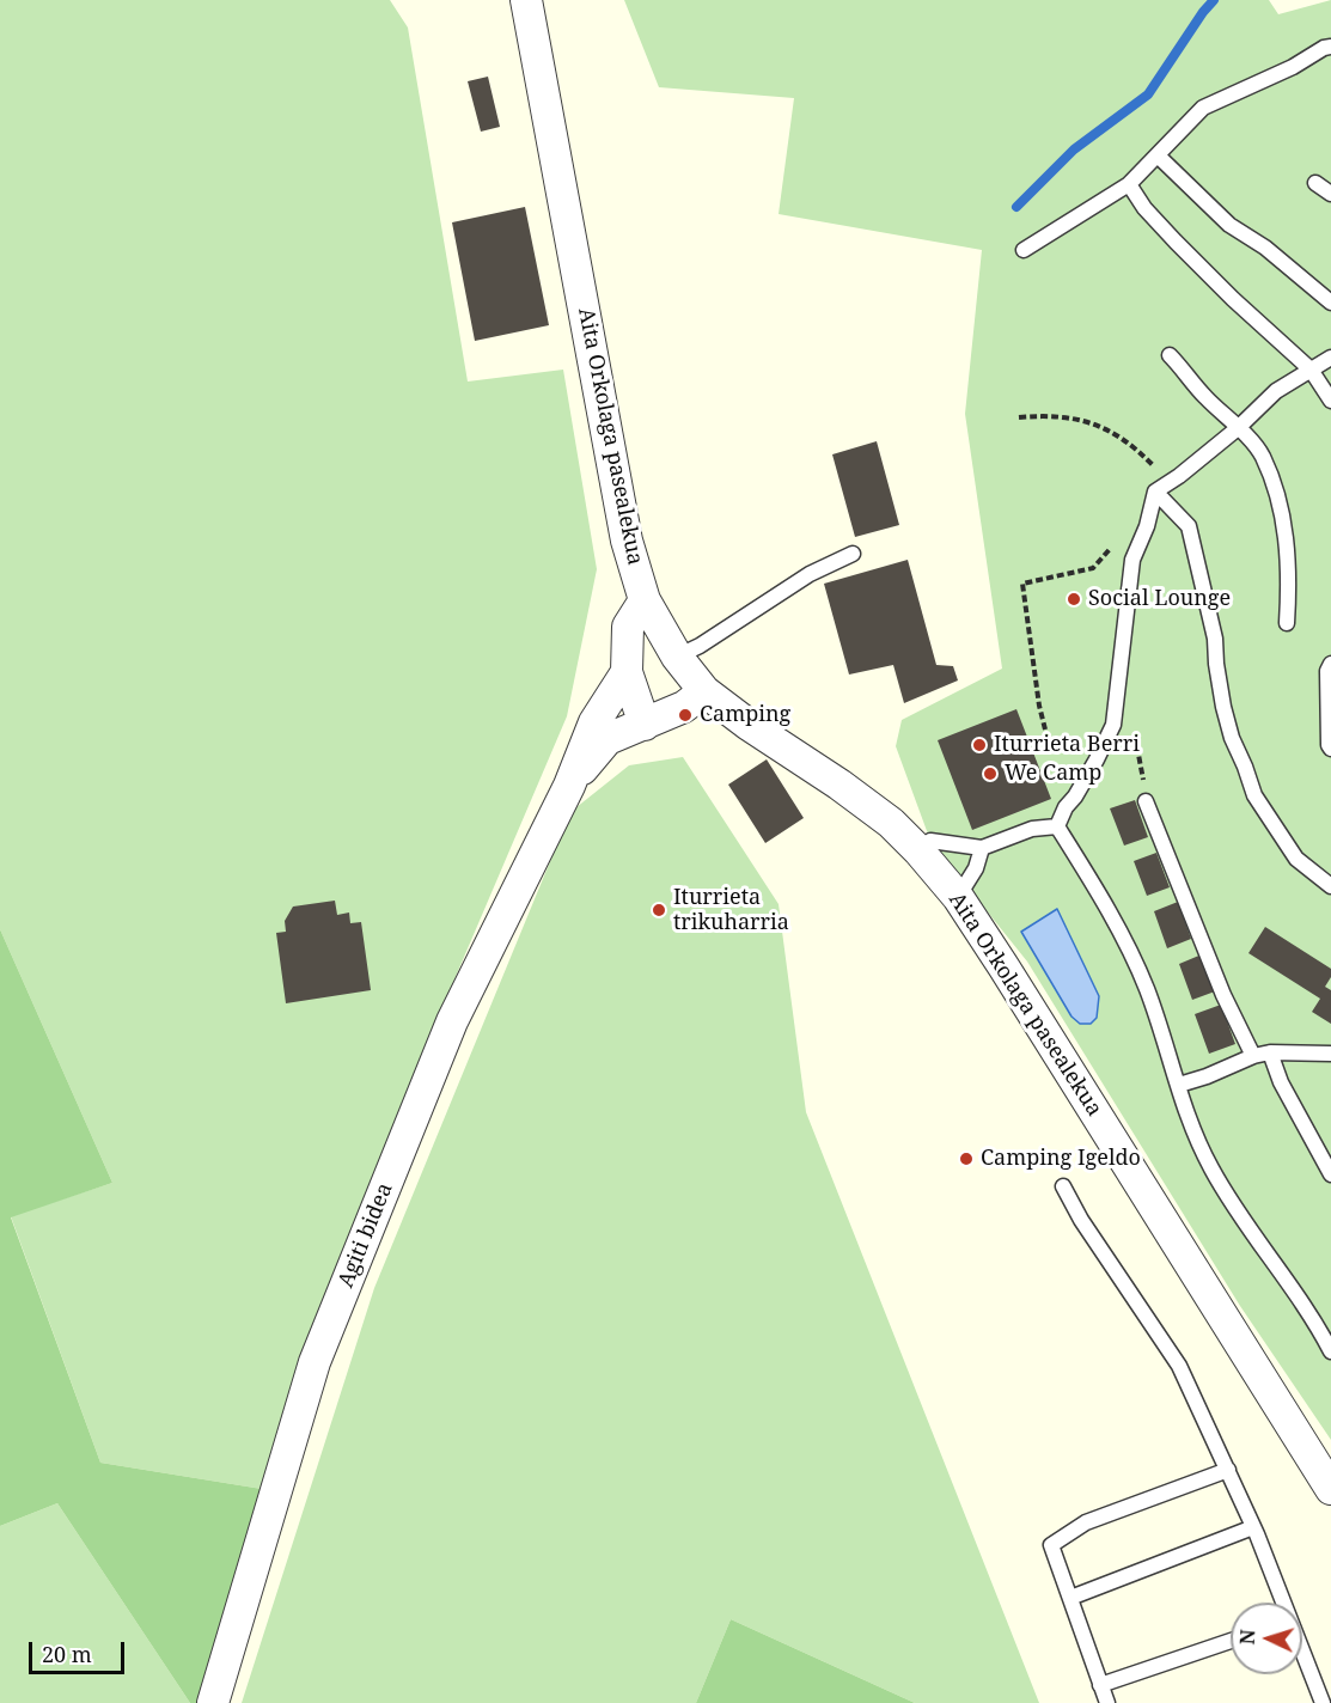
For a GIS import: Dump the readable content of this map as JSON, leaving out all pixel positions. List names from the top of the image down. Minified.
{"streets":{"street":["Aita Orkolaga pasealekua","Agiti bidea"]},"crossings":[["Aita Orkolaga pasealekua","Agiti bidea"]],"places":["Social Lounge","Camping","Iturrieta Berri","We Camp","Iturrieta trikuharria","Camping Igeldo"],"scale_bar":"20 m","north":"left"}
